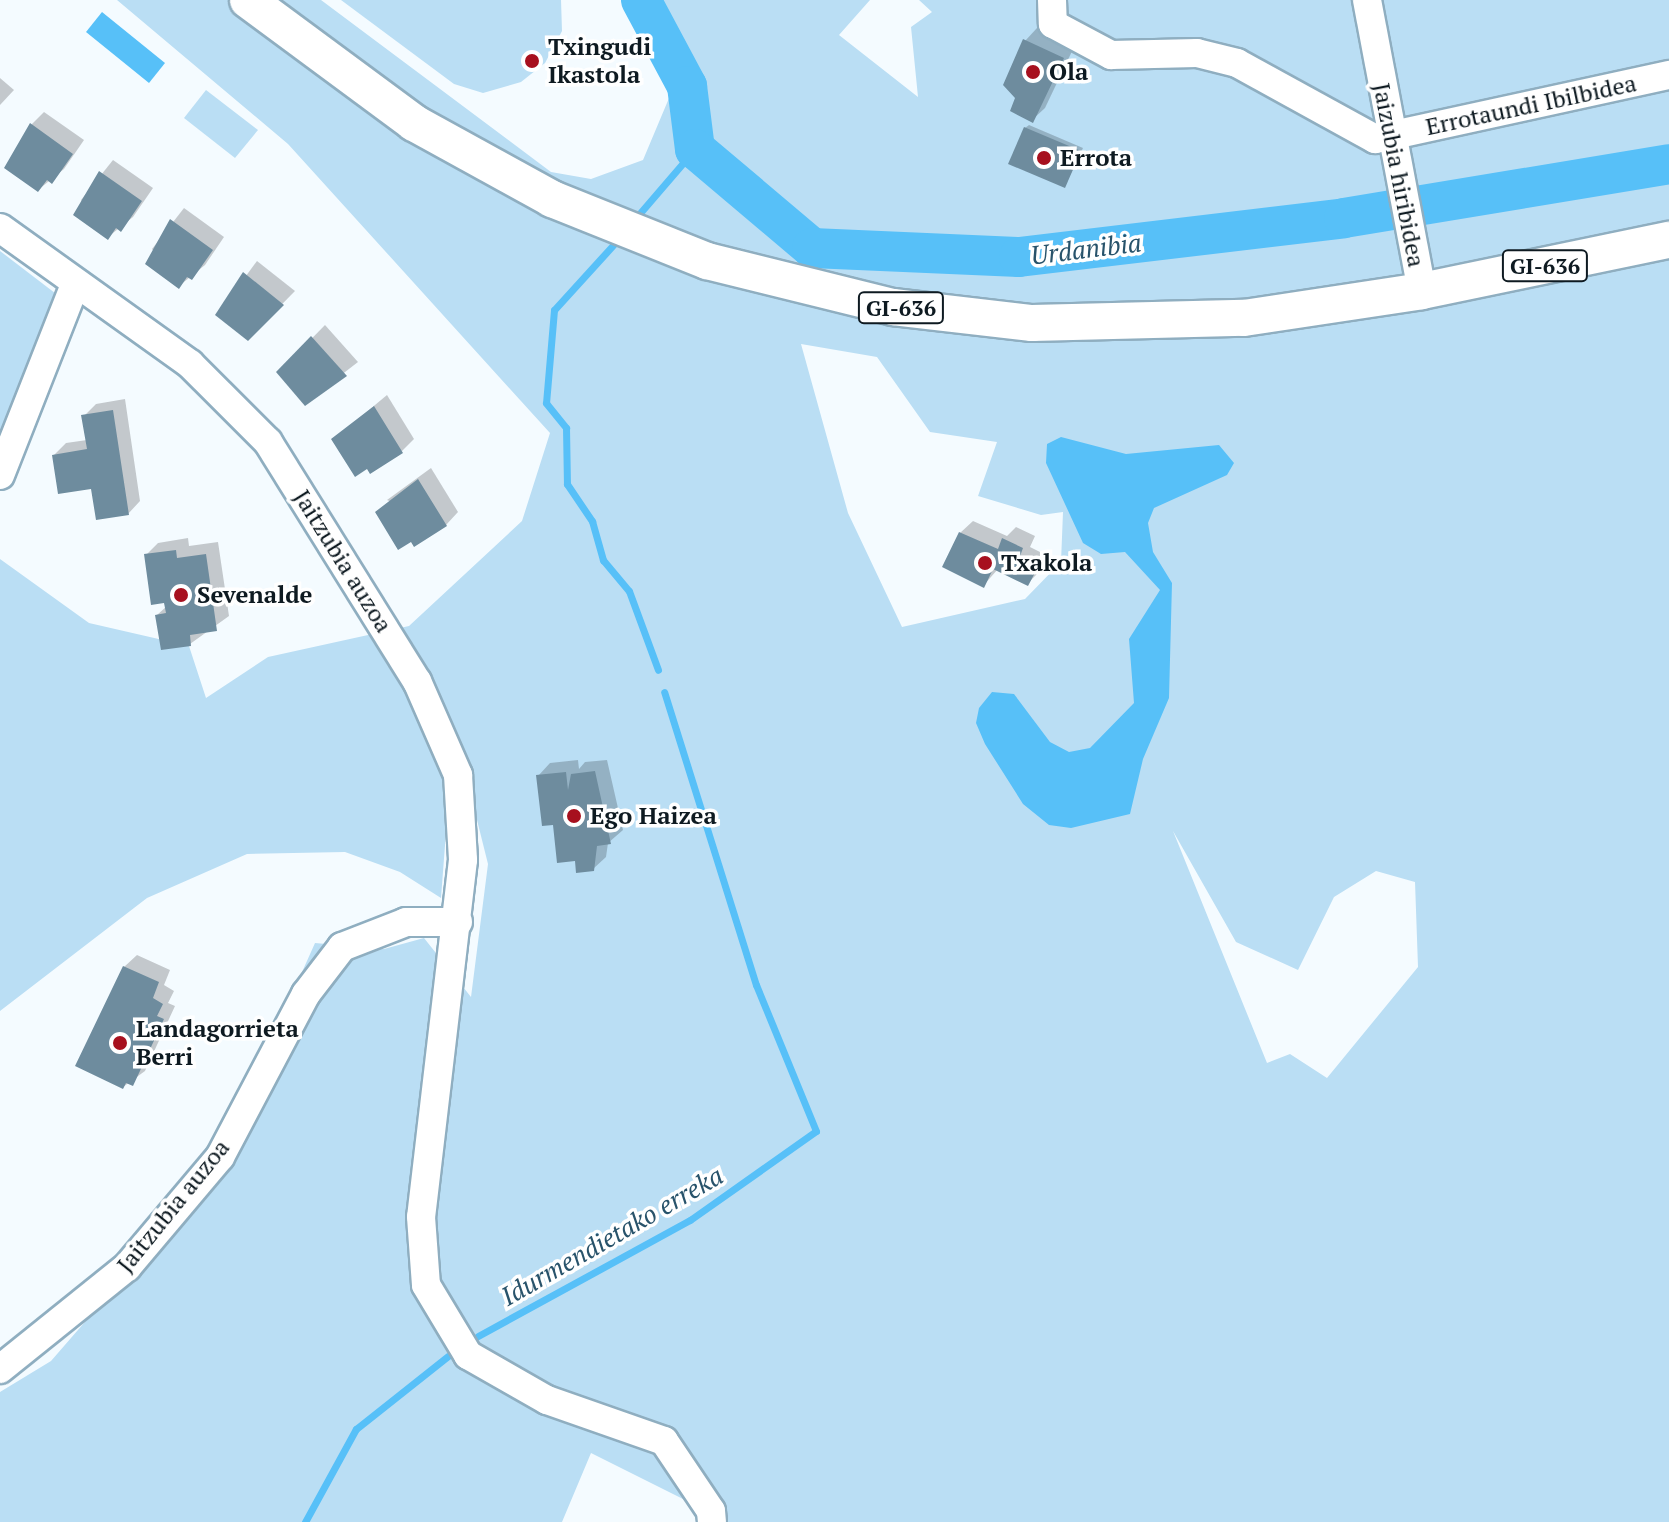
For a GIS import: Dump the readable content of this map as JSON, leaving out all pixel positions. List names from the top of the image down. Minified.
{"streets":{"main road":["Jaizubia hiribidea","GI-636"],"street":["Errotaundi Ibilbidea","Jaitzubia auzoa"]},"crossings":[["Errotaundi Ibilbidea","Jaizubia hiribidea"],["Jaizubia hiribidea","GI-636"]],"water":["Urdanibia","Idurmendietako erreka"],"places":["Txingudi Ikastola","Ola","Errota","Txakola","Sevenalde","Ego Haizea","Landagorrieta Berri"]}
